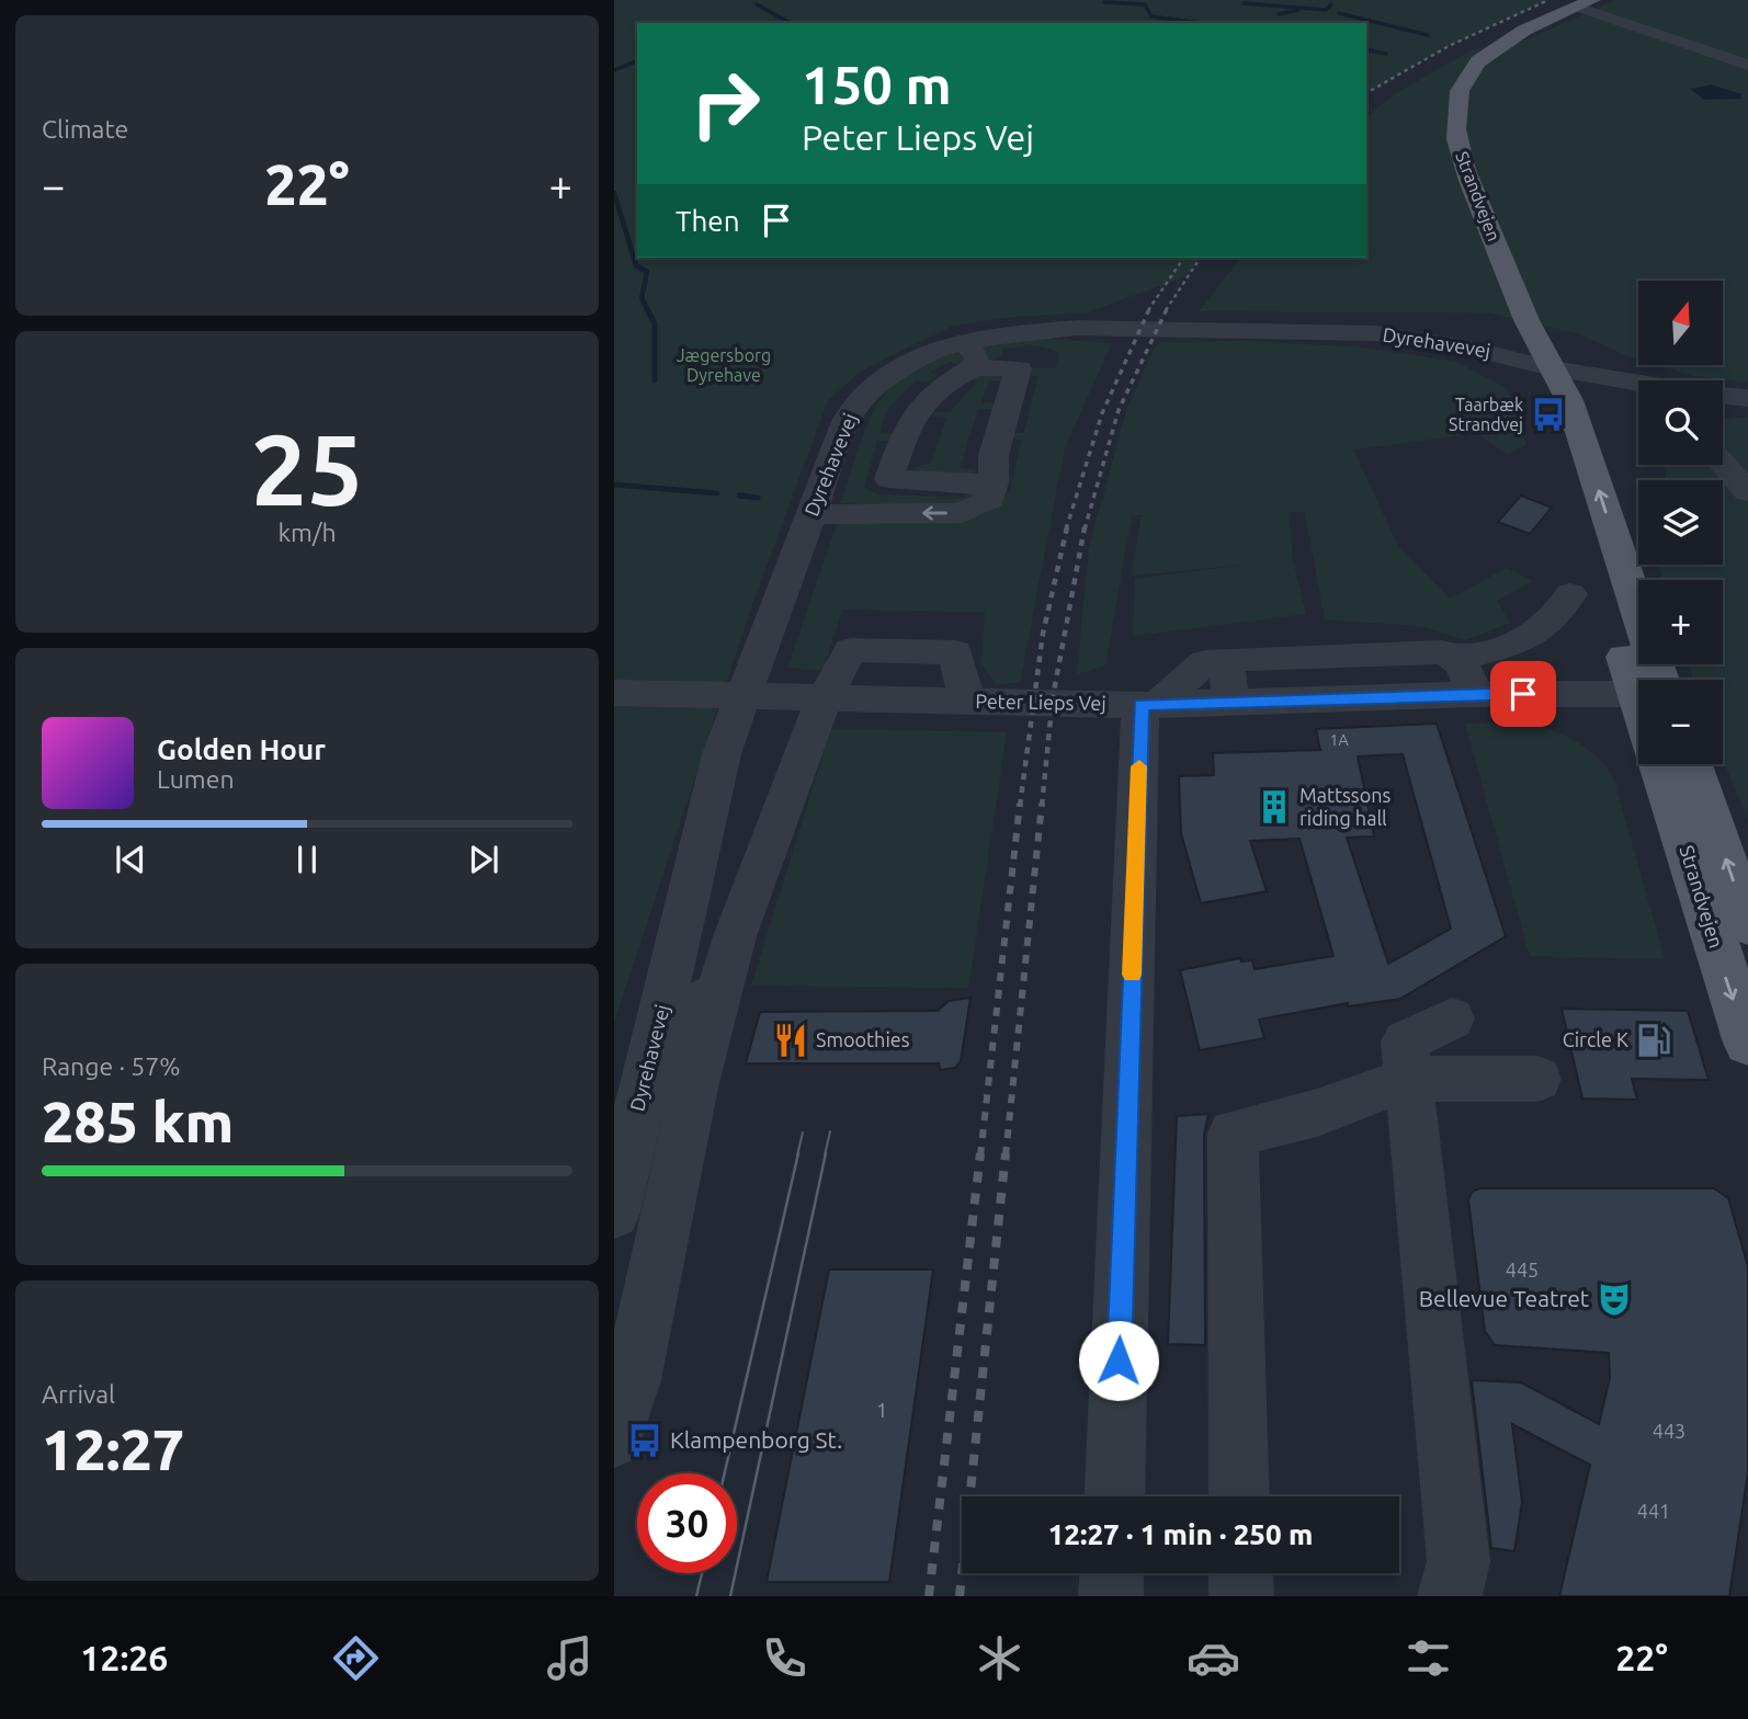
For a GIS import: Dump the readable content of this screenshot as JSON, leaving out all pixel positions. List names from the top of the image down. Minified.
{"streets":{"main road":["Strandvejen"],"street":["Dyrehavevej","Peter Lieps Vej"]},"crossings":[["Strandvejen","Dyrehavevej"]],"parks":["Jægersborg Dyrehave"],"places":{"bus stop":["Taarbæk Strandvej","Klampenborg St."],"building":["Mattssons riding hall"],"restaurant":["Smoothies"],"fuel station":["Circle K"],"theatre":["Bellevue Teatret"]},"house_numbers":["1A","445","1","443","441"],"north":"top","page":{"tile":["Climate",["25","km/h"],["Range · 57%","285 km"],["Arrival","12:27"]],"turn":["150 m","Peter Lieps Vej"],"heat":["−","22°","+"],"then":"Then","map_buttons":["+","−"],"song":["Golden Hour","Lumen"],"limit":"30","trip":"12:27 · 1 min · 250 m","tabs":["12:26","22°"]}}
